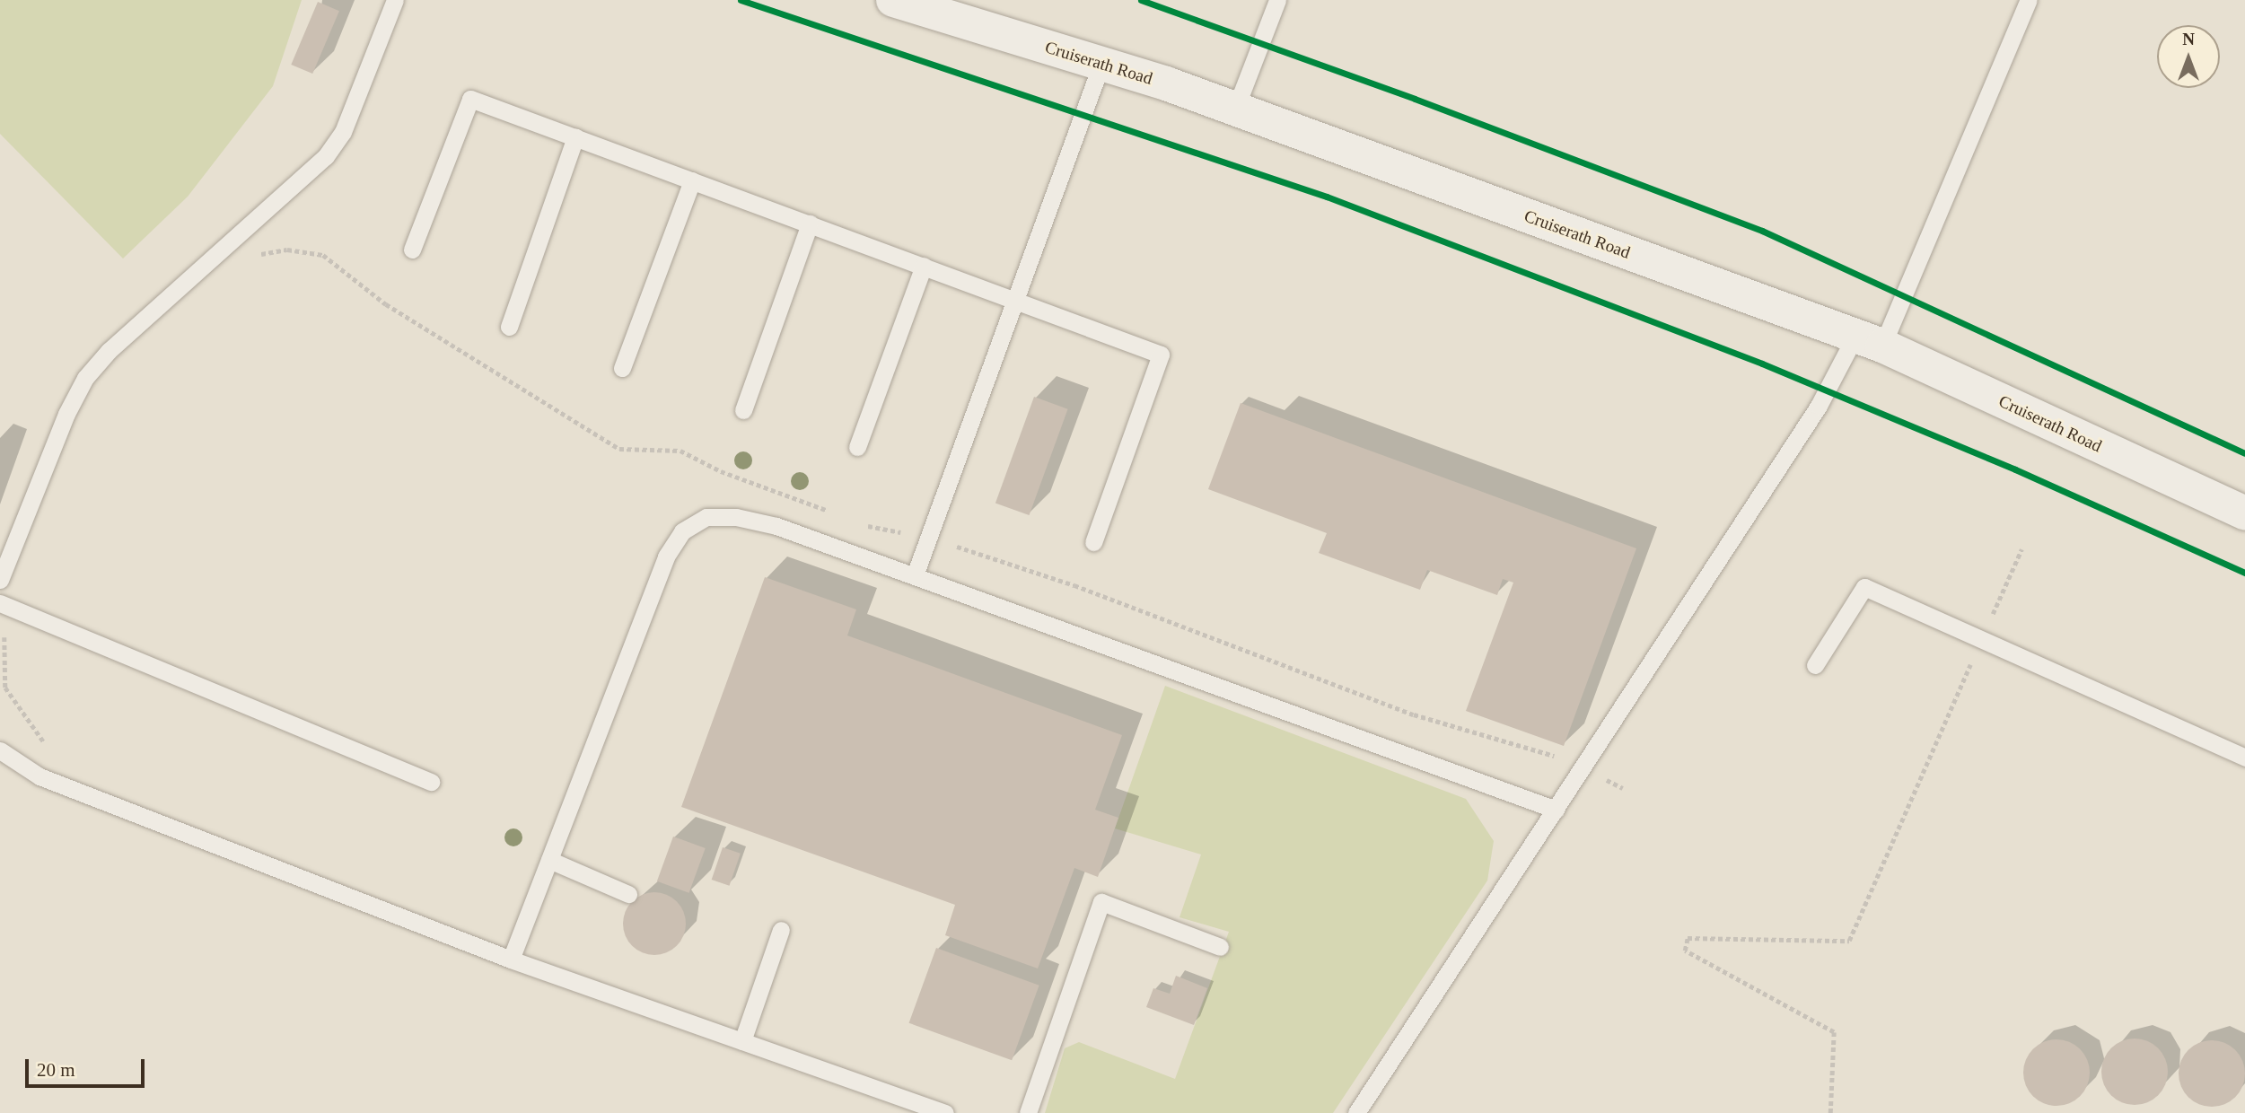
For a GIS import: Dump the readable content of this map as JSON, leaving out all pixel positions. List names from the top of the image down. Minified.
{"streets":{"main road":["Cruiserath Road"]},"scale_bar":"20 m","north":"top"}
